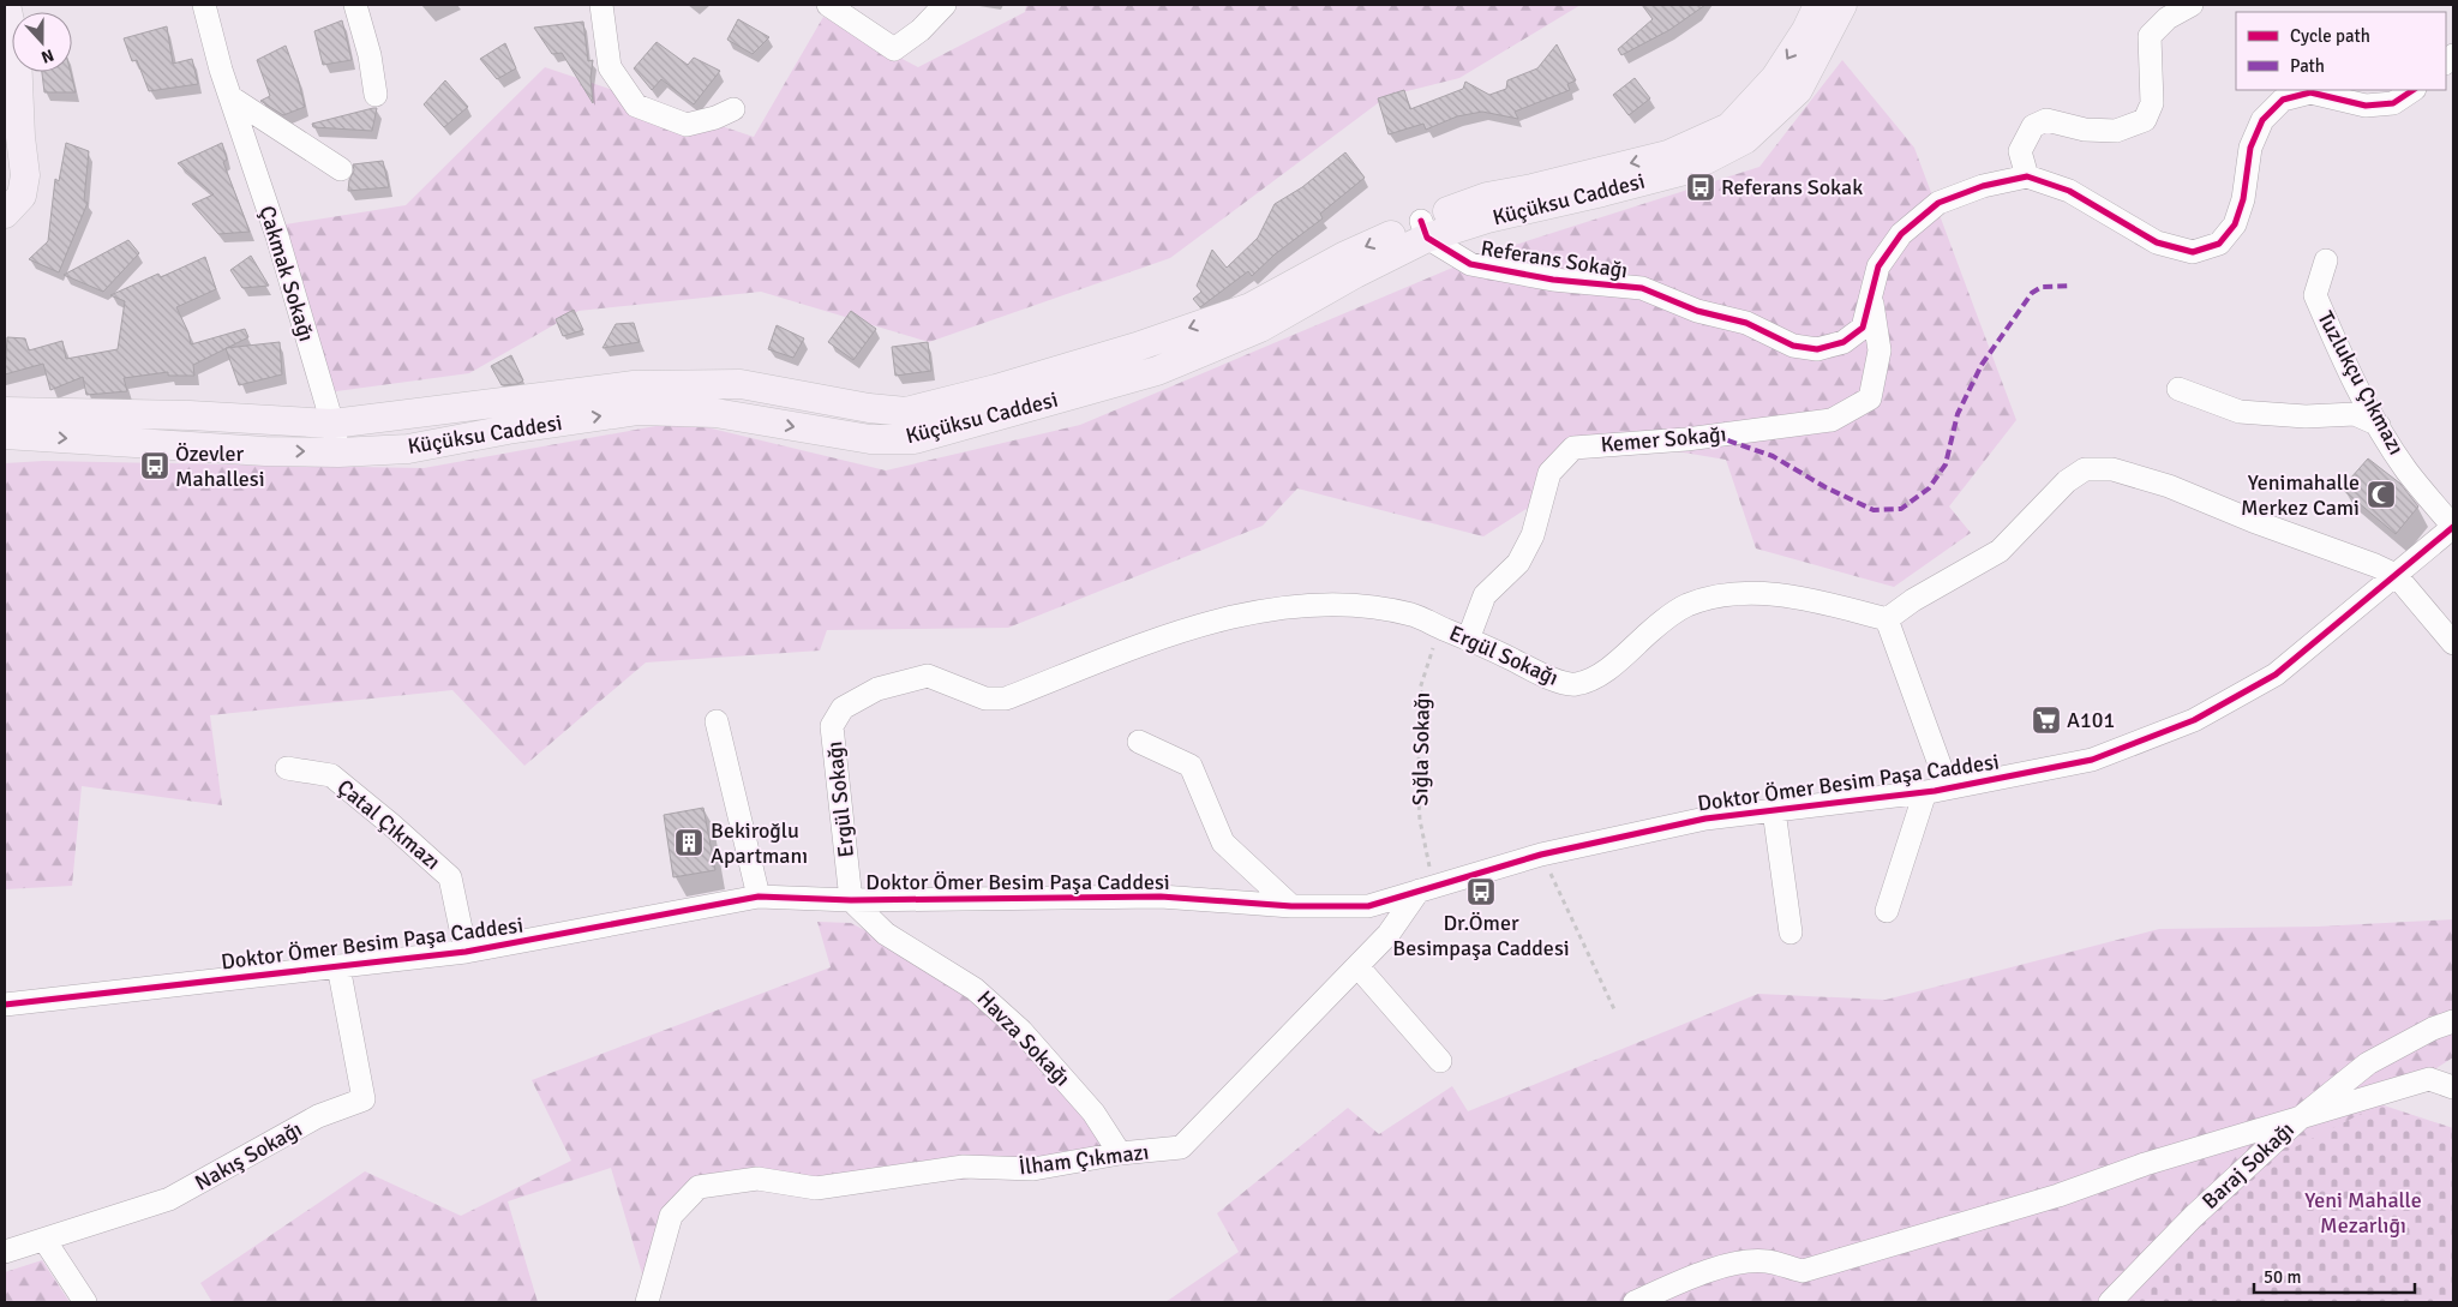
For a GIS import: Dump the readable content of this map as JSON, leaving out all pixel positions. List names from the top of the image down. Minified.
{"streets":{"main road":["Küçüksu Caddesi"],"street":["Referans Sokağı","Çakmak Sokağı","Tuzlukçu Çıkmazı","Kemer Sokağı","Ergül Sokağı","Doktor Ömer Besim Paşa Caddesi","Çatal Çıkmazı","Havza Sokağı","Nakış Sokağı","İlham Çıkmazı","Baraj Sokağı"],"path":["Sığla Sokağı"]},"crossings":[["Küçüksu Caddesi","Referans Sokağı"],["Küçüksu Caddesi","Çakmak Sokağı"],["Referans Sokağı","Kemer Sokağı"],["Tuzlukçu Çıkmazı","Doktor Ömer Besim Paşa Caddesi"],["Kemer Sokağı","Ergül Sokağı"],["Kemer Sokağı","Sığla Sokağı"],["Ergül Sokağı","Sığla Sokağı"],["Ergül Sokağı","Doktor Ömer Besim Paşa Caddesi"],["Ergül Sokağı","Havza Sokağı"],["Sığla Sokağı","Doktor Ömer Besim Paşa Caddesi"],["Sığla Sokağı","İlham Çıkmazı"],["Doktor Ömer Besim Paşa Caddesi","Çatal Çıkmazı"],["Doktor Ömer Besim Paşa Caddesi","Havza Sokağı"],["Doktor Ömer Besim Paşa Caddesi","Nakış Sokağı"],["Doktor Ömer Besim Paşa Caddesi","İlham Çıkmazı"],["Havza Sokağı","İlham Çıkmazı"]],"parks":["Yeni Mahalle Mezarlıḡı"],"places":{"bus stop":["Referans Sokak","Özevler Mahallesi","Dr.Ömer Besimpaşa Caddesi"],"mosque":["Yenimahalle Merkez Cami"],"supermarket":["A101"],"building":["Bekiroğlu Apartmanı"]},"legend":["Cycle path","Path"],"scale_bar":"50 m","north":"bottom"}
